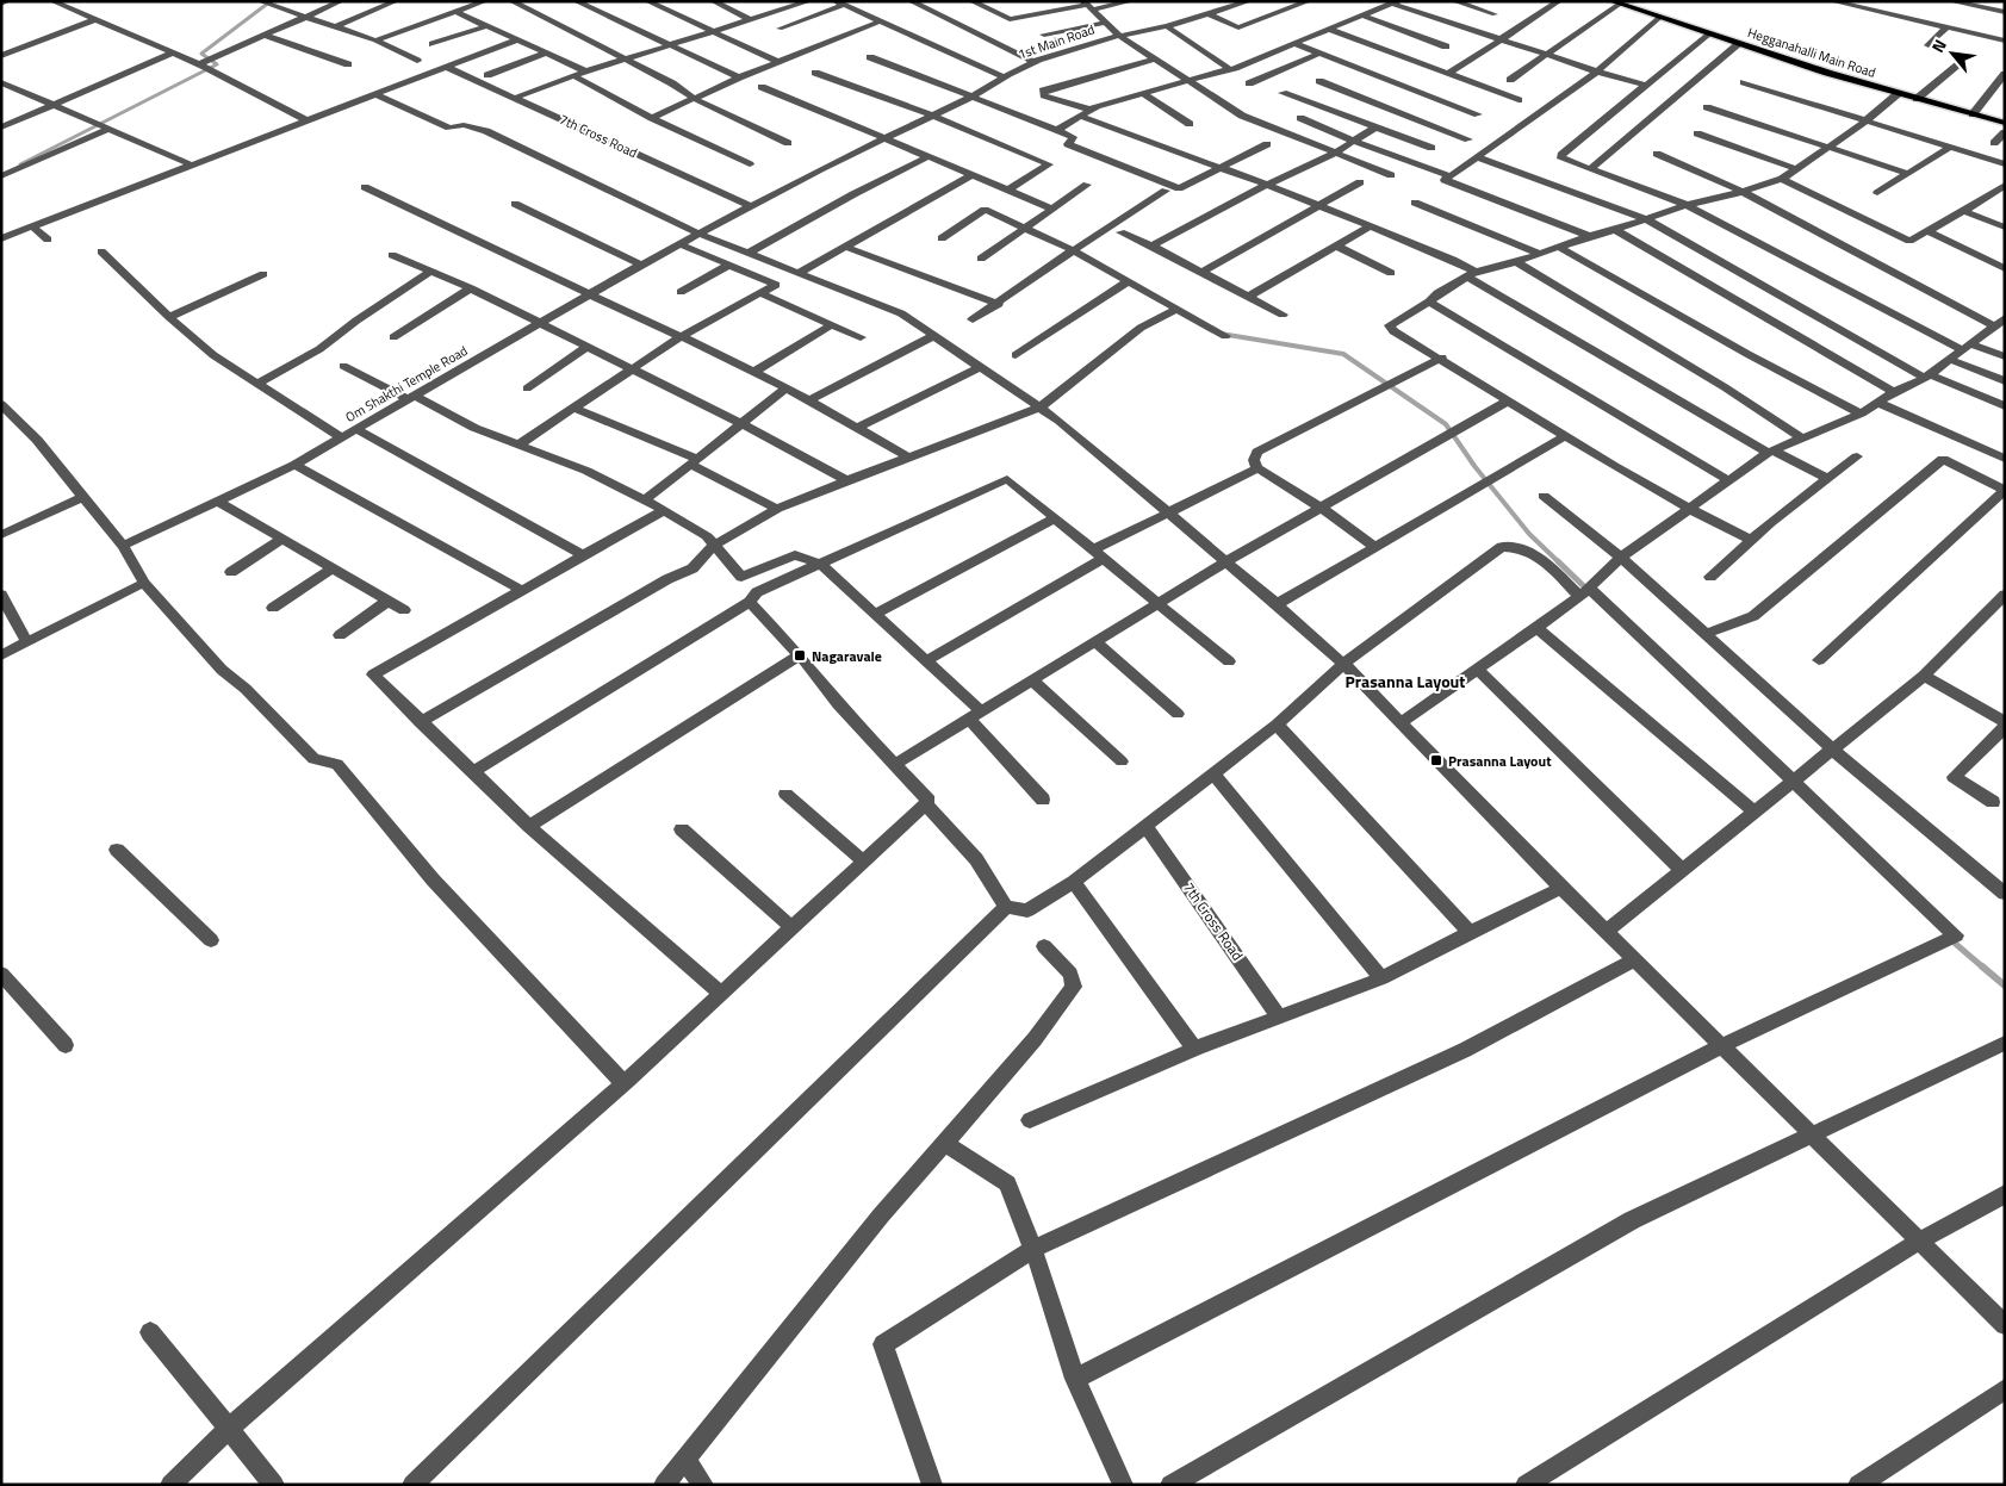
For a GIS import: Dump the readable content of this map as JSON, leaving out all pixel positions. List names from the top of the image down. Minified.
{"streets":{"main road":["Hegganahalli Main Road"],"street":["1st Main Road","7th Cross Road","Om Shakthi Temple Road"]},"crossings":[["1st Main Road","7th Cross Road"],["1st Main Road","Om Shakthi Temple Road"]],"districts":["Prasanna Layout"],"places":{"transit":["Nagaravale","Prasanna Layout"]},"north":"top left"}
